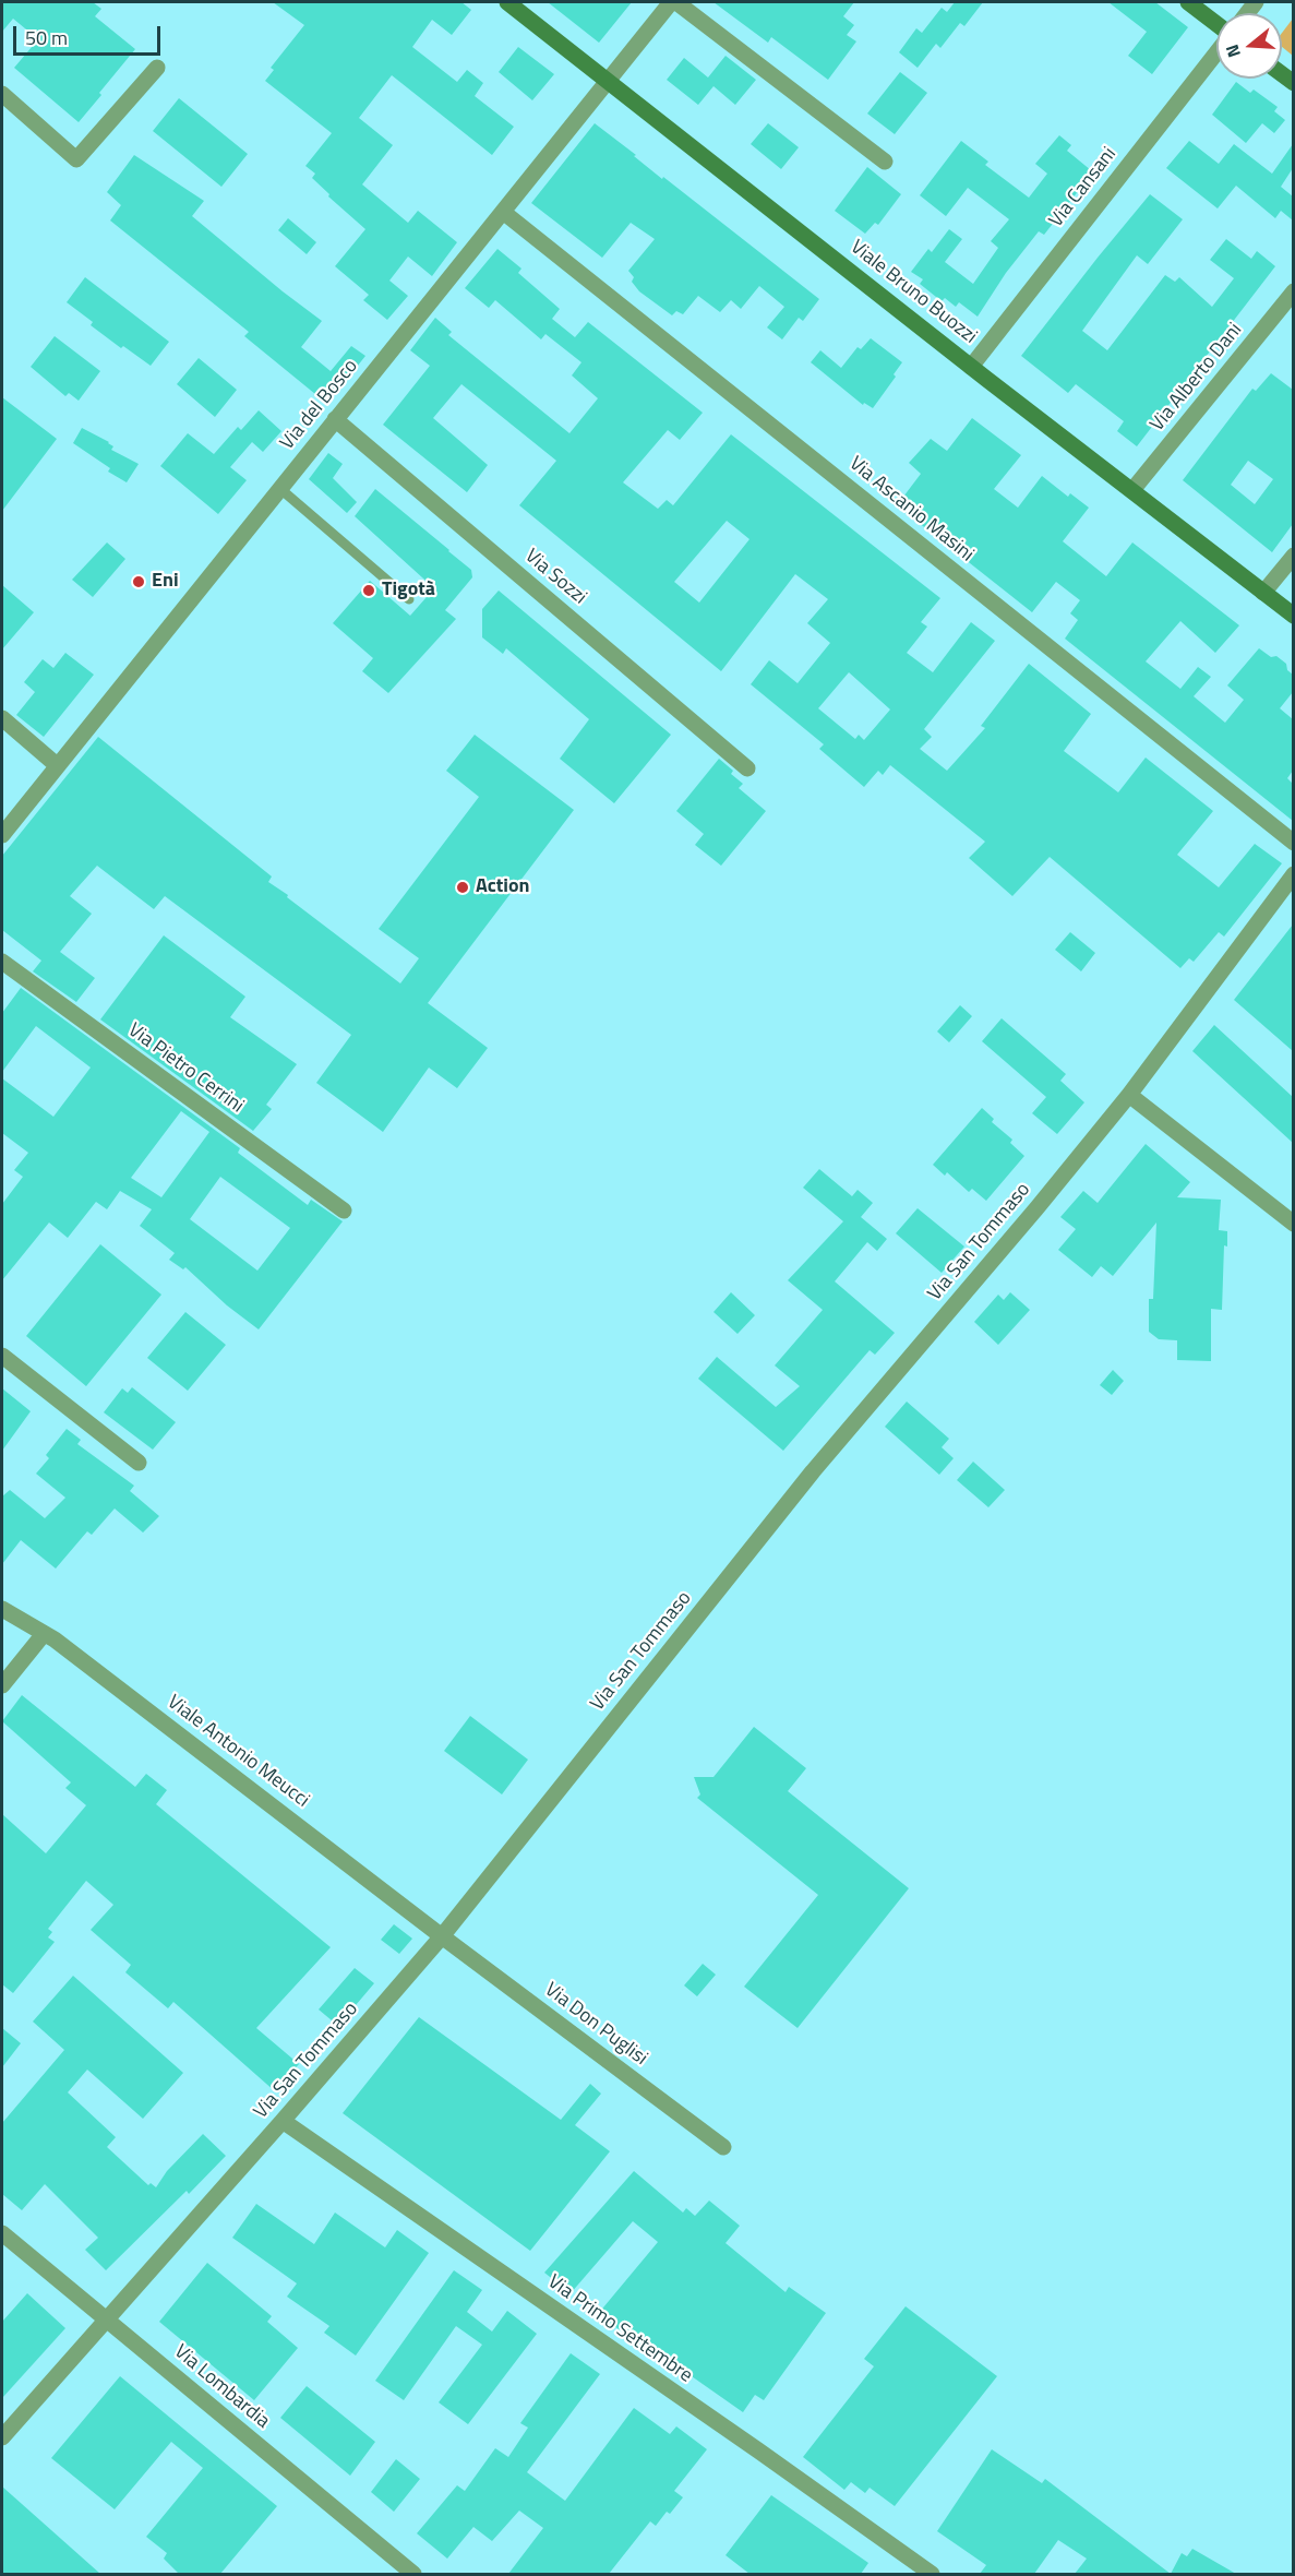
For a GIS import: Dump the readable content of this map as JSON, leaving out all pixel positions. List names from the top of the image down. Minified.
{"streets":{"main road":["Viale Bruno Buozzi"],"street":["Via Cansani","Via Alberto Dani","Via del Bosco","Via Ascanio Masini","Via Sozzi","Via Pietro Cerrini","Via San Tommaso","Viale Antonio Meucci","Via Don Puglisi","Via Primo Settembre","Via Lombardia"]},"crossings":[["Via Cansani","Viale Bruno Buozzi"],["Viale Bruno Buozzi","Via Alberto Dani"],["Viale Bruno Buozzi","Via del Bosco"],["Via del Bosco","Via Ascanio Masini"],["Via del Bosco","Via Sozzi"],["Via San Tommaso","Viale Antonio Meucci"],["Via San Tommaso","Via Don Puglisi"],["Via San Tommaso","Via Primo Settembre"],["Via San Tommaso","Via Lombardia"],["Viale Antonio Meucci","Via Don Puglisi"]],"places":["Eni","Tigotà","Action"],"scale_bar":"50 m","north":"left"}
